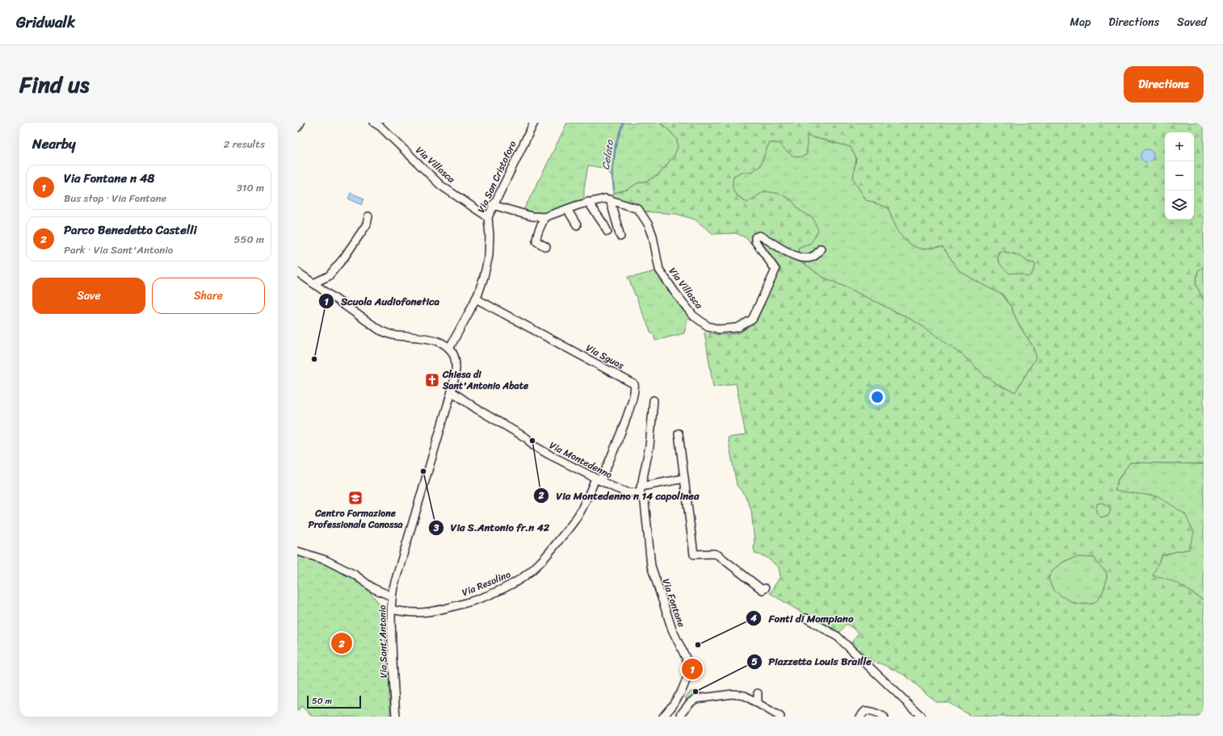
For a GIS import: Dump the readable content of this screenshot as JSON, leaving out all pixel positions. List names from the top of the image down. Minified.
{"streets":{"street":["Via Villasca","Via San Cristoforo","Via Sguas","Via Montedenno","Via Resolino","Via Fontane","Via Sant'Antonio"]},"crossings":[["Via Villasca","Via San Cristoforo"],["Via San Cristoforo","Via Sguas"],["Via San Cristoforo","Via Sant'Antonio"],["Via Sguas","Via Montedenno"],["Via Sguas","Via Resolino"],["Via Montedenno","Via Resolino"],["Via Montedenno","Via Fontane"],["Via Montedenno","Via Sant'Antonio"],["Via Resolino","Via Sant'Antonio"]],"water":["Celato"],"places":{"other":["Scuola Audiofonetica","Via Montedenno n 14 capolinea","Via S.Antonio fr.n 42","Fonti di Mompiano","Piazzetta Louis Braille"],"church":["Chiesa di Sant'Antonio Abate"],"school or university":["Centro Formazione Professionale Canossa"]},"scale_bar":"50 m","page":{"header":"Gridwalk","nav":["Map","Directions","Saved"],"title":"Find us","buttons":["Directions",["Save","Share"]],"heading":["Nearby","2 results"],"map_buttons":["+","−"],"list":[{"mark":"1","name":"Via Fontane n 48","note":"Bus stop · Via Fontane","value":"310 m"},{"mark":"2","name":"Parco Benedetto Castelli","note":"Park · Via Sant'Antonio","value":"550 m"}],"pins":["2","1"],"scale":"50 m"}}
